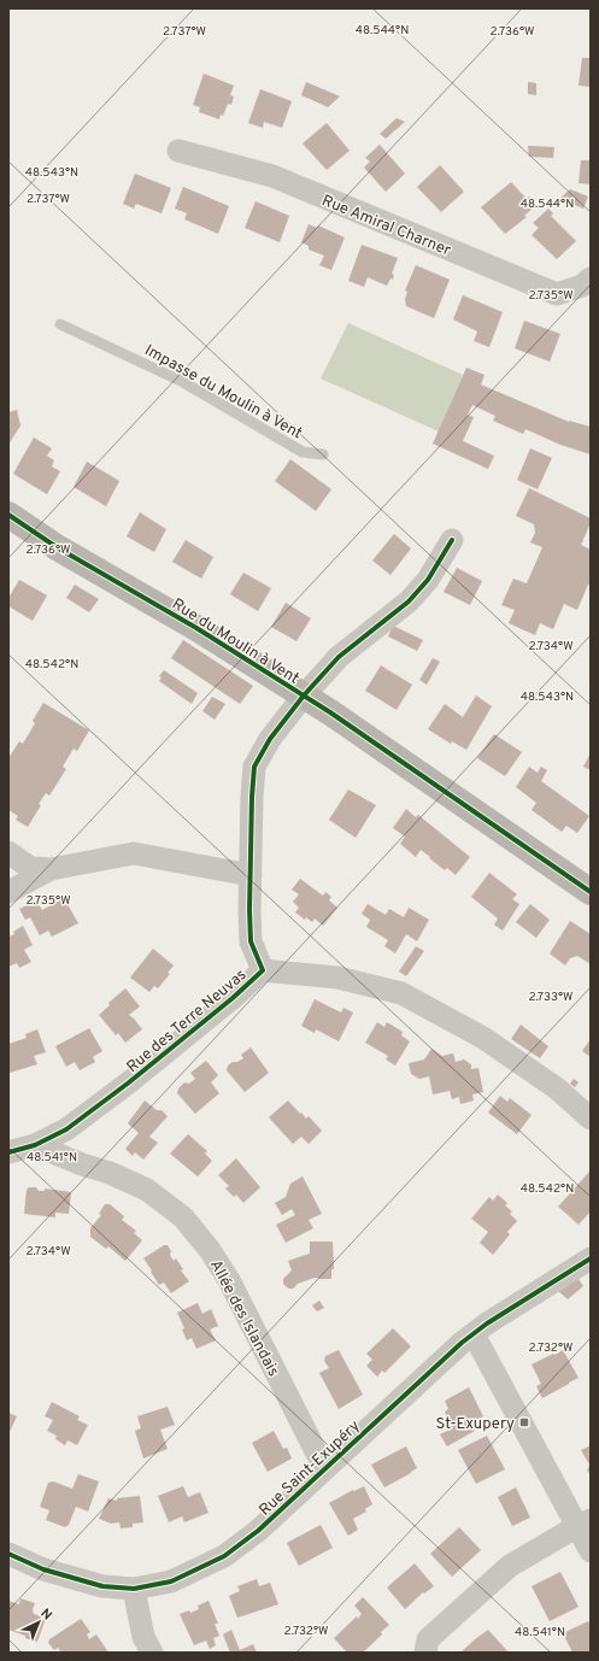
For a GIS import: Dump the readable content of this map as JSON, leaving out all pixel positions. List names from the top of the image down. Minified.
{"streets":{"street":["Rue Amiral Charner","Rue du Moulin à Vent","Rue des Terre Neuvas","Allée des Islandais","Rue Saint-Exupéry"],"lane":["Impasse du Moulin à Vent"]},"crossings":[["Rue du Moulin à Vent","Rue des Terre Neuvas"],["Rue des Terre Neuvas","Allée des Islandais"],["Allée des Islandais","Rue Saint-Exupéry"]],"places":{"transit":["St-Exupery"]},"north":"top right","coordinates":["48.544°N","2.736°W","2.737°W","48.543°N","2.735°W","2.734°W","48.542°N","2.733°W","48.541°N","2.732°W"]}
